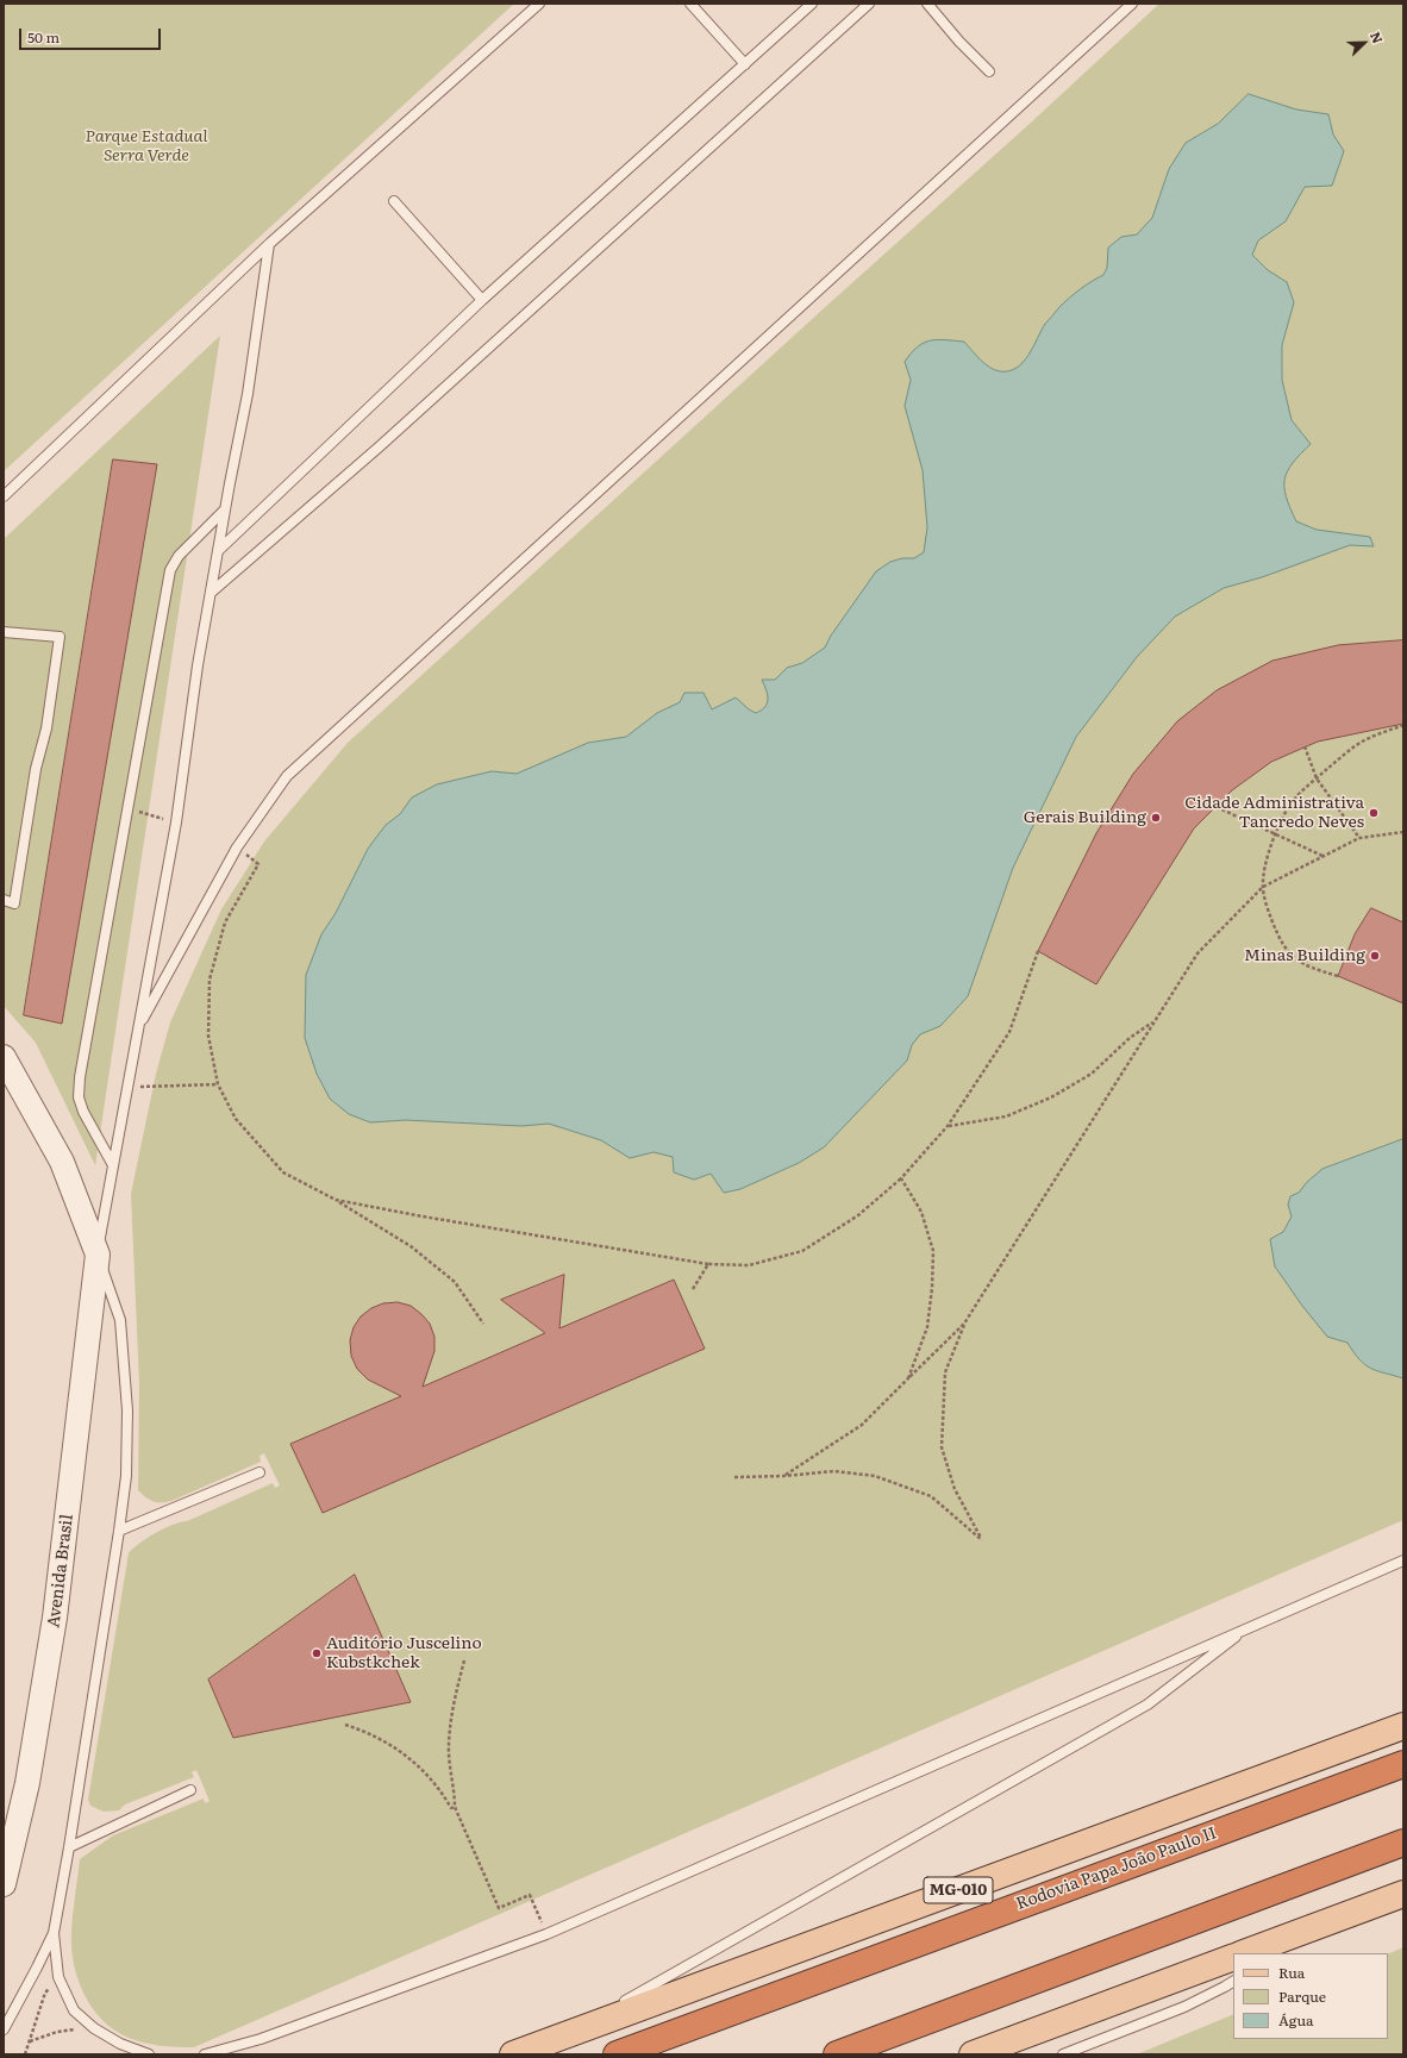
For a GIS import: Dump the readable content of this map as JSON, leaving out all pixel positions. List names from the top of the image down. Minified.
{"streets":{"highway":["Rodovia Papa João Paulo II","MG-010"],"street":["Avenida Brasil"]},"parks":["Parque Estadual Serra Verde"],"places":["Cidade Administrativa Tancredo Neves","Gerais Building","Minas Building","Auditório Juscelino Kubstkchek"],"legend":["Rua","Parque","Água"],"scale_bar":"50 m","north":"top right"}
